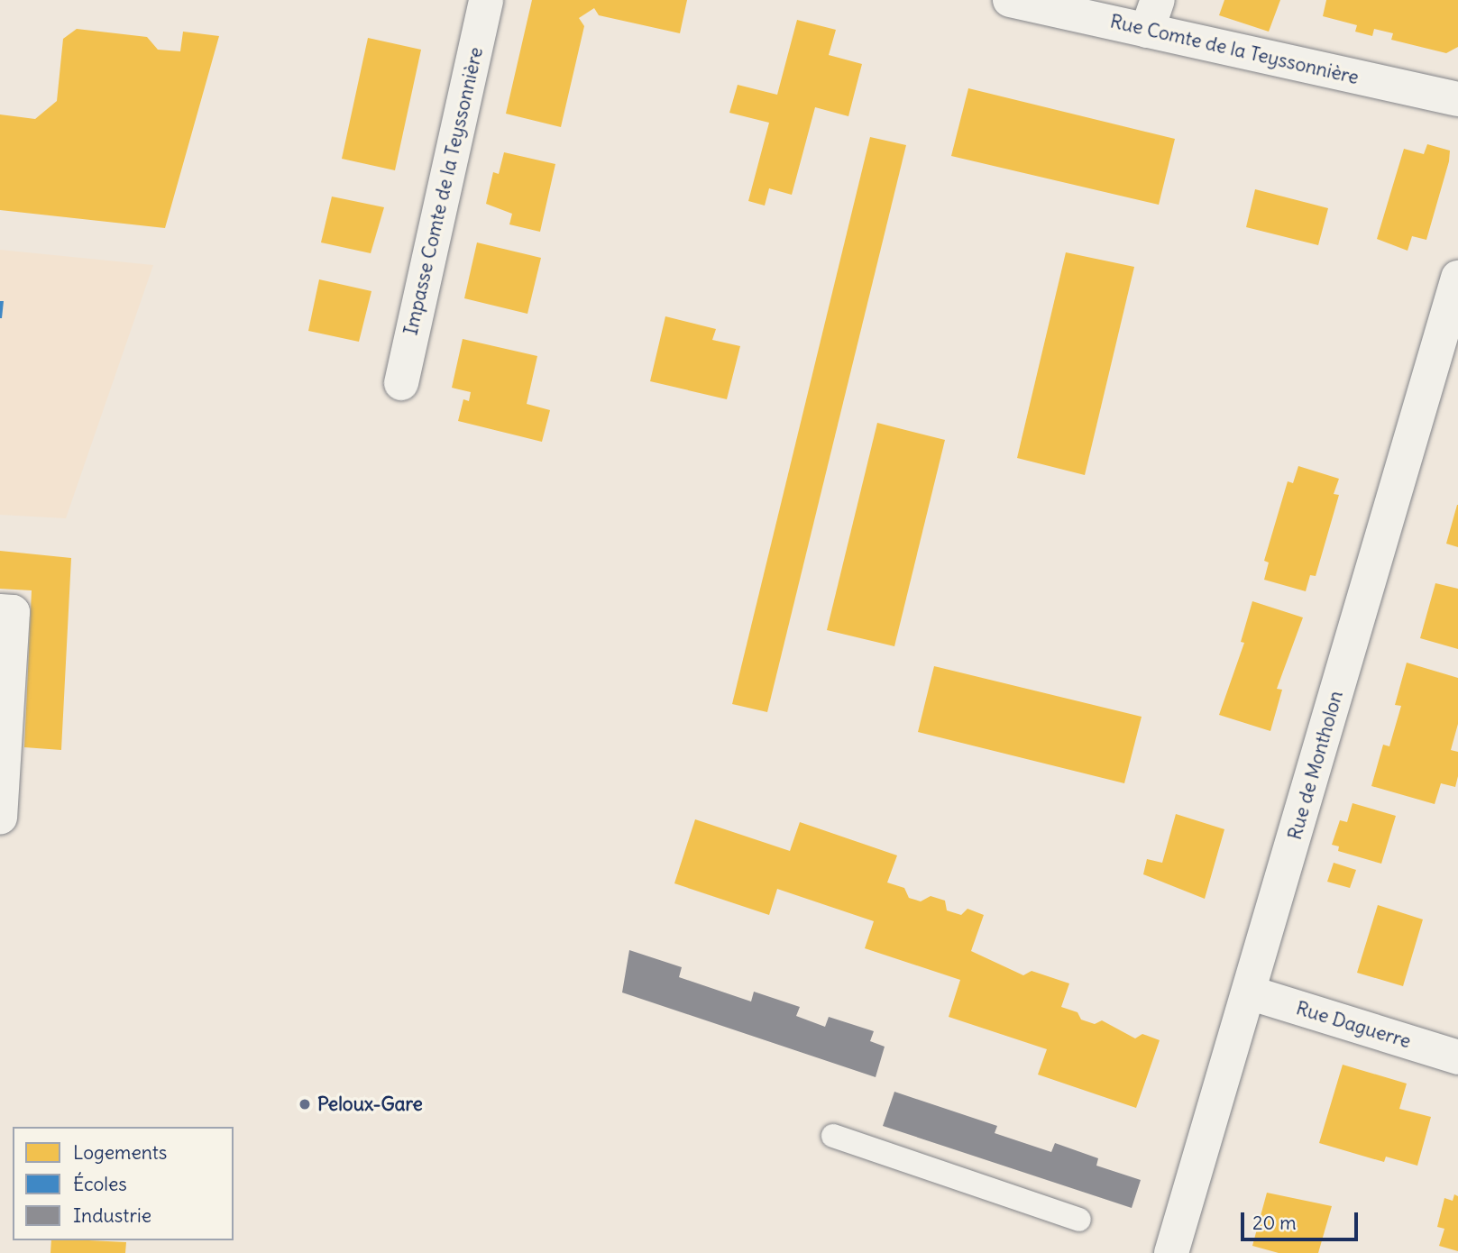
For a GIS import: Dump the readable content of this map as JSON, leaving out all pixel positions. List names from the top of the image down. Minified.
{"streets":{"street":["Rue Comte de la Teyssonnière","Impasse Comte de la Teyssonnière","Rue de Montholon","Rue Daguerre"]},"crossings":[["Rue de Montholon","Rue Daguerre"]],"places":["Peloux-Gare"],"legend":["Logements","Écoles","Industrie"],"scale_bar":"20 m"}
